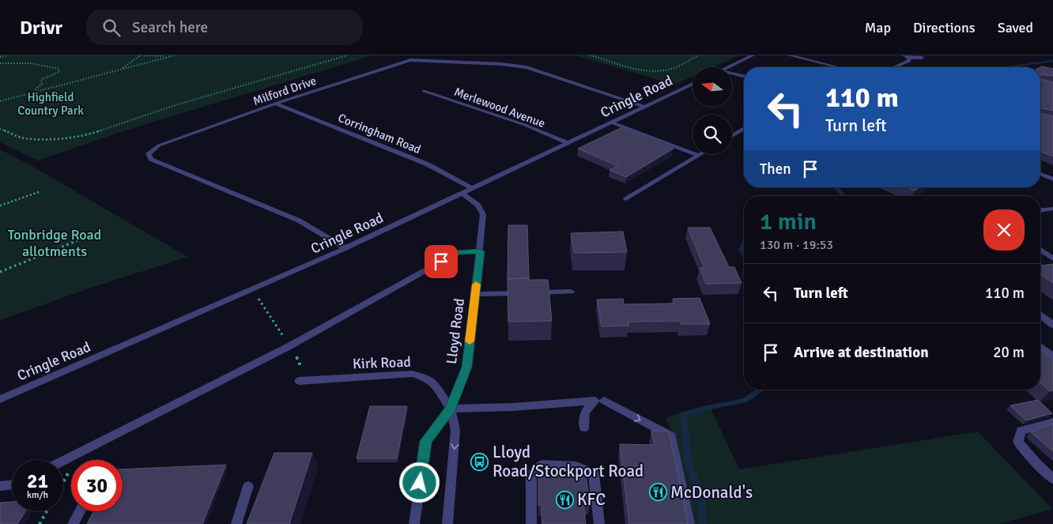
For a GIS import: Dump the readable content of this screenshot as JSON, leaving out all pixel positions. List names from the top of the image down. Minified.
{"streets":{"street":["Milford Drive","Cringle Road","Merlewood Avenue","Corringham Road","Lloyd Road","Kirk Road"]},"crossings":[["Milford Drive","Cringle Road"],["Milford Drive","Corringham Road"],["Cringle Road","Merlewood Avenue"],["Cringle Road","Corringham Road"],["Cringle Road","Lloyd Road"],["Lloyd Road","Kirk Road"]],"parks":["Highfield Country Park","Tonbridge Road allotments"],"places":{"bus stop":["Lloyd Road/Stockport Road"],"restaurant":["McDonald's","KFC"]},"north":"left","page":{"header":"Drivr","search":"Search here","nav":["Map","Directions","Saved"],"turn":["110 m","Turn left"],"then":"Then","heading":["1 min","130 m · 19:53"],"list":[{"name":"Turn left","value":"110 m"},{"name":"Arrive at destination","value":"20 m"}],"speed":"21 km/h","limit":"30"}}
